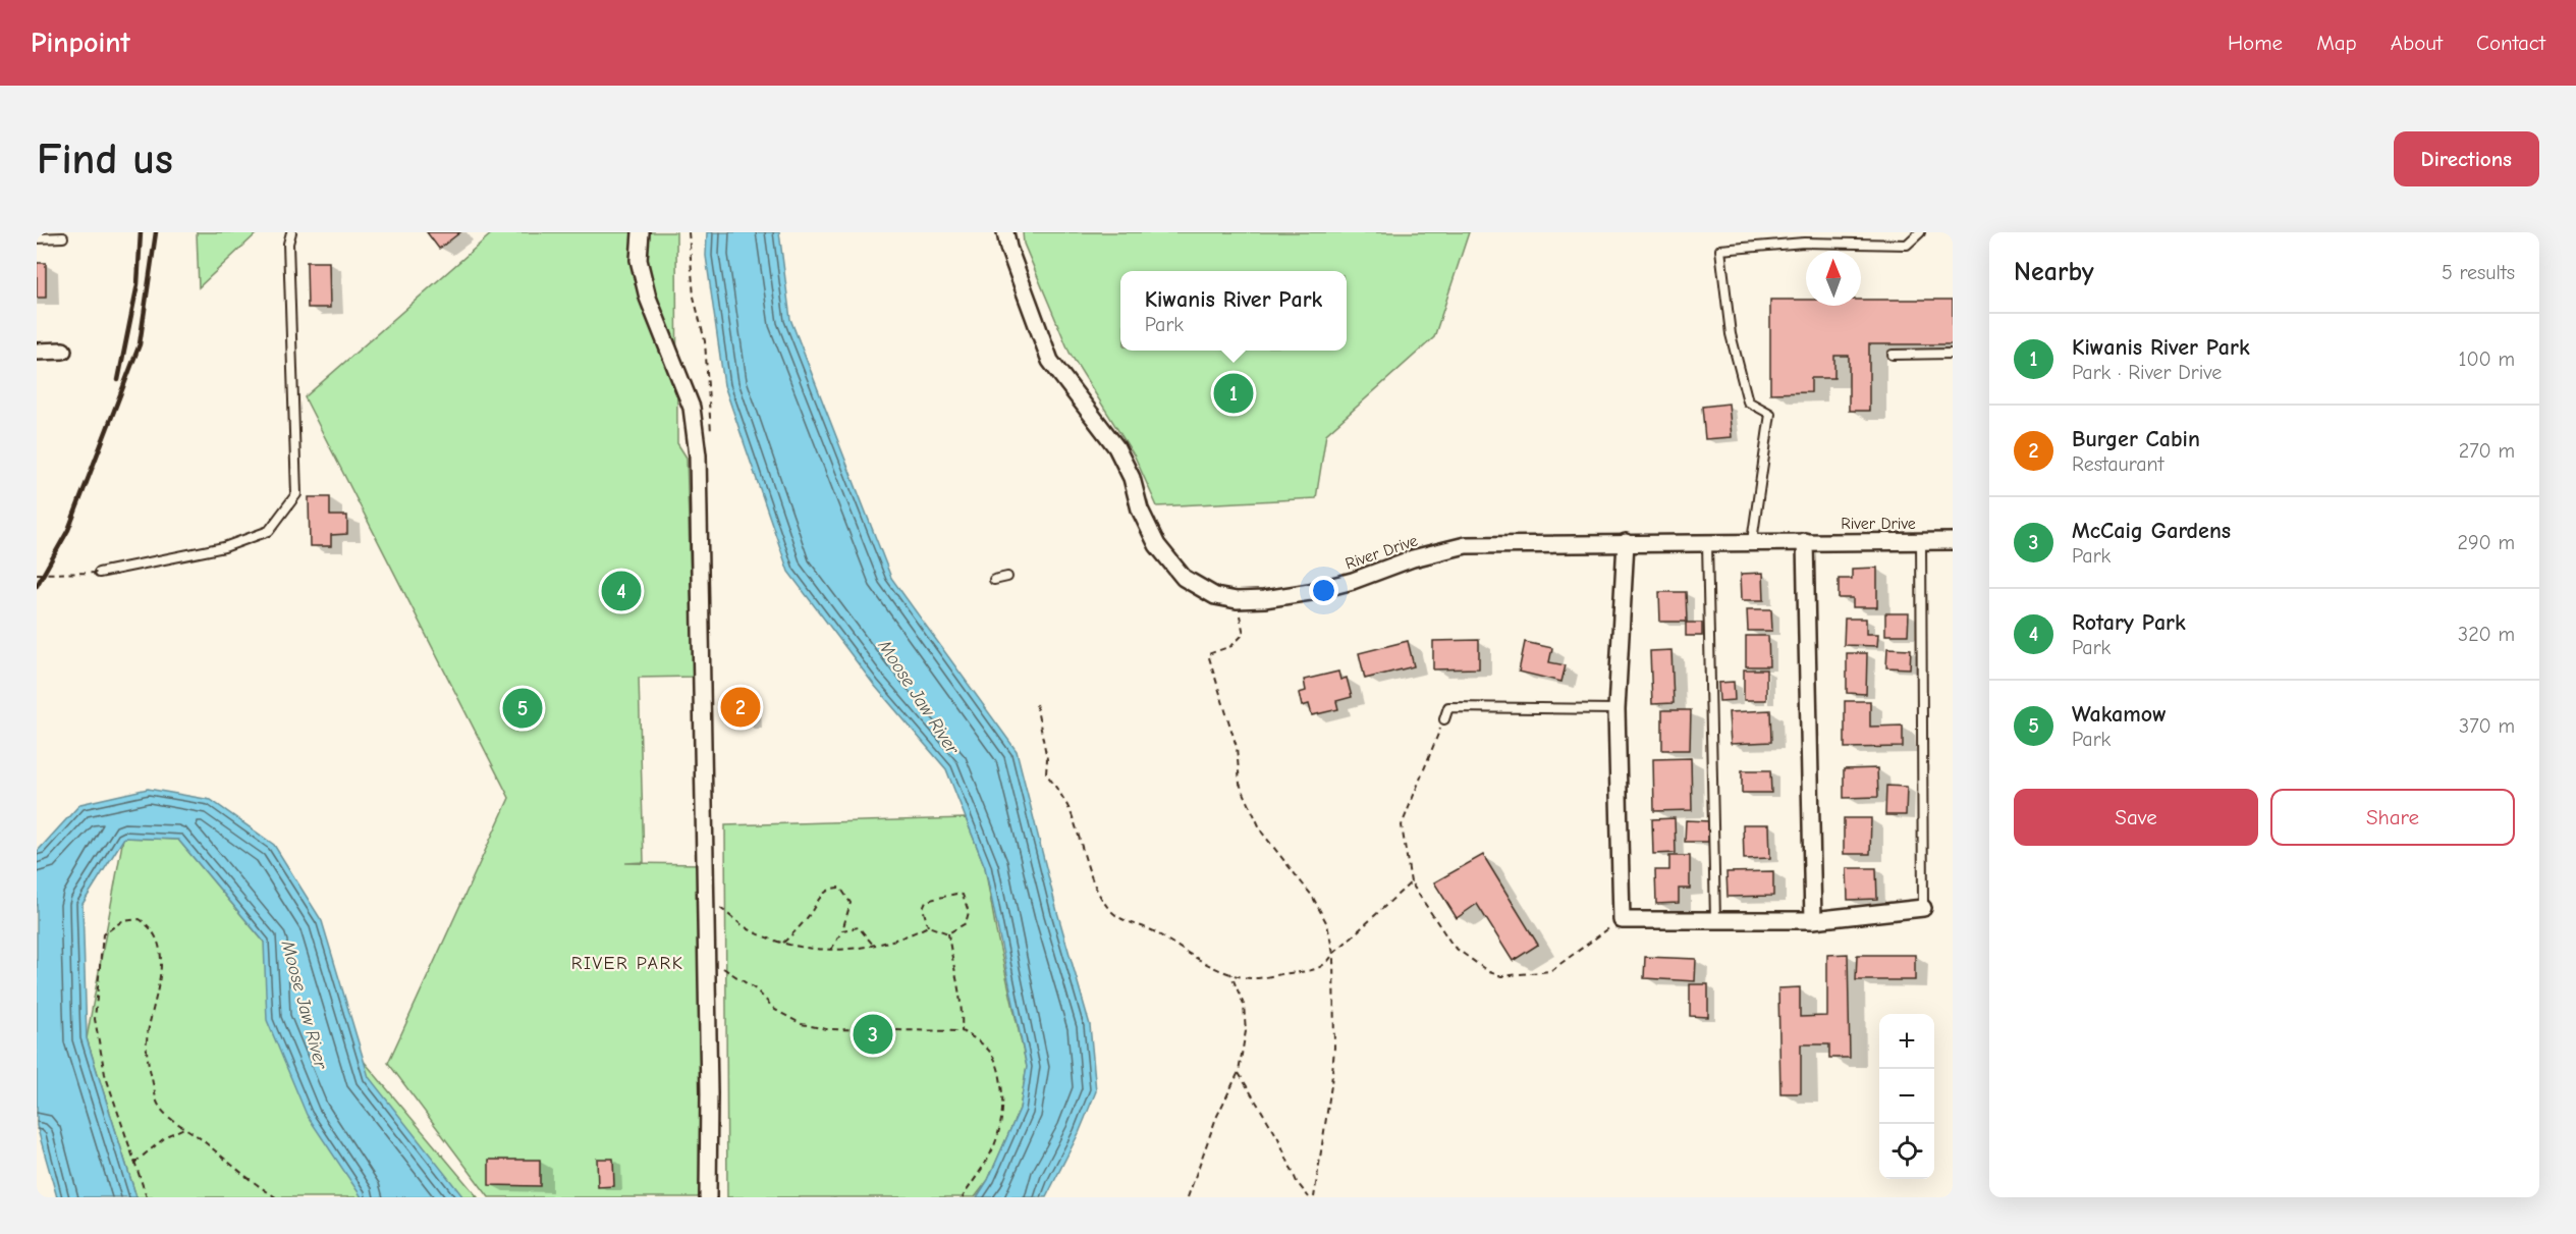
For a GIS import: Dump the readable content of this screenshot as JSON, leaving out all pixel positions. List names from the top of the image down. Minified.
{"streets":{"street":["River Drive"]},"districts":["RIVER PARK"],"water":["Moose Jaw River"],"north":"top","page":{"header":"Pinpoint","nav":["Home","Map","About","Contact"],"buttons":["Directions",["Save","Share"]],"title":"Find us","heading":["Nearby","5 results"],"popup":["Kiwanis River Park","Park"],"list":[{"mark":"1","name":"Kiwanis River Park","note":"Park · River Drive","value":"100 m"},{"mark":"2","name":"Burger Cabin","note":"Restaurant","value":"270 m"},{"mark":"3","name":"McCaig Gardens","note":"Park","value":"290 m"},{"mark":"4","name":"Rotary Park","note":"Park","value":"320 m"},{"mark":"5","name":"Wakamow","note":"Park","value":"370 m"}],"pins":["1","4","2","5","3"],"map_buttons":["+","−"]}}
